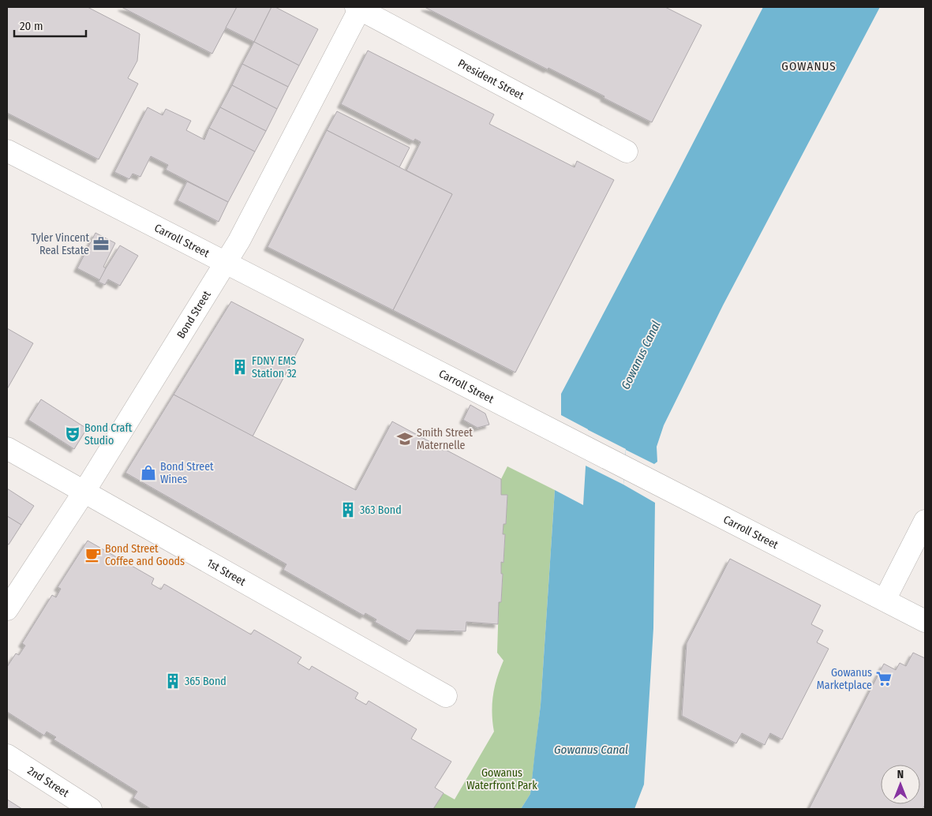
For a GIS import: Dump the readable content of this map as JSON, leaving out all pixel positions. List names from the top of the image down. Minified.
{"streets":{"street":["President Street","Carroll Street","Bond Street","1st Street","2nd Street"]},"crossings":[["President Street","Bond Street"],["Carroll Street","Bond Street"],["Bond Street","1st Street"]],"districts":["GOWANUS"],"water":["Gowanus Canal"],"parks":["Gowanus Waterfront Park"],"places":{"office":["Tyler Vincent Real Estate"],"building":["FDNY EMS Station 32","363 Bond","365 Bond"],"theatre":["Bond Craft Studio"],"school or university":["Smith Street Maternelle"],"shop":["Bond Street Wines"],"cafe":["Bond Street Coffee and Goods"],"supermarket":["Gowanus Marketplace"]},"scale_bar":"20 m","north":"top"}
